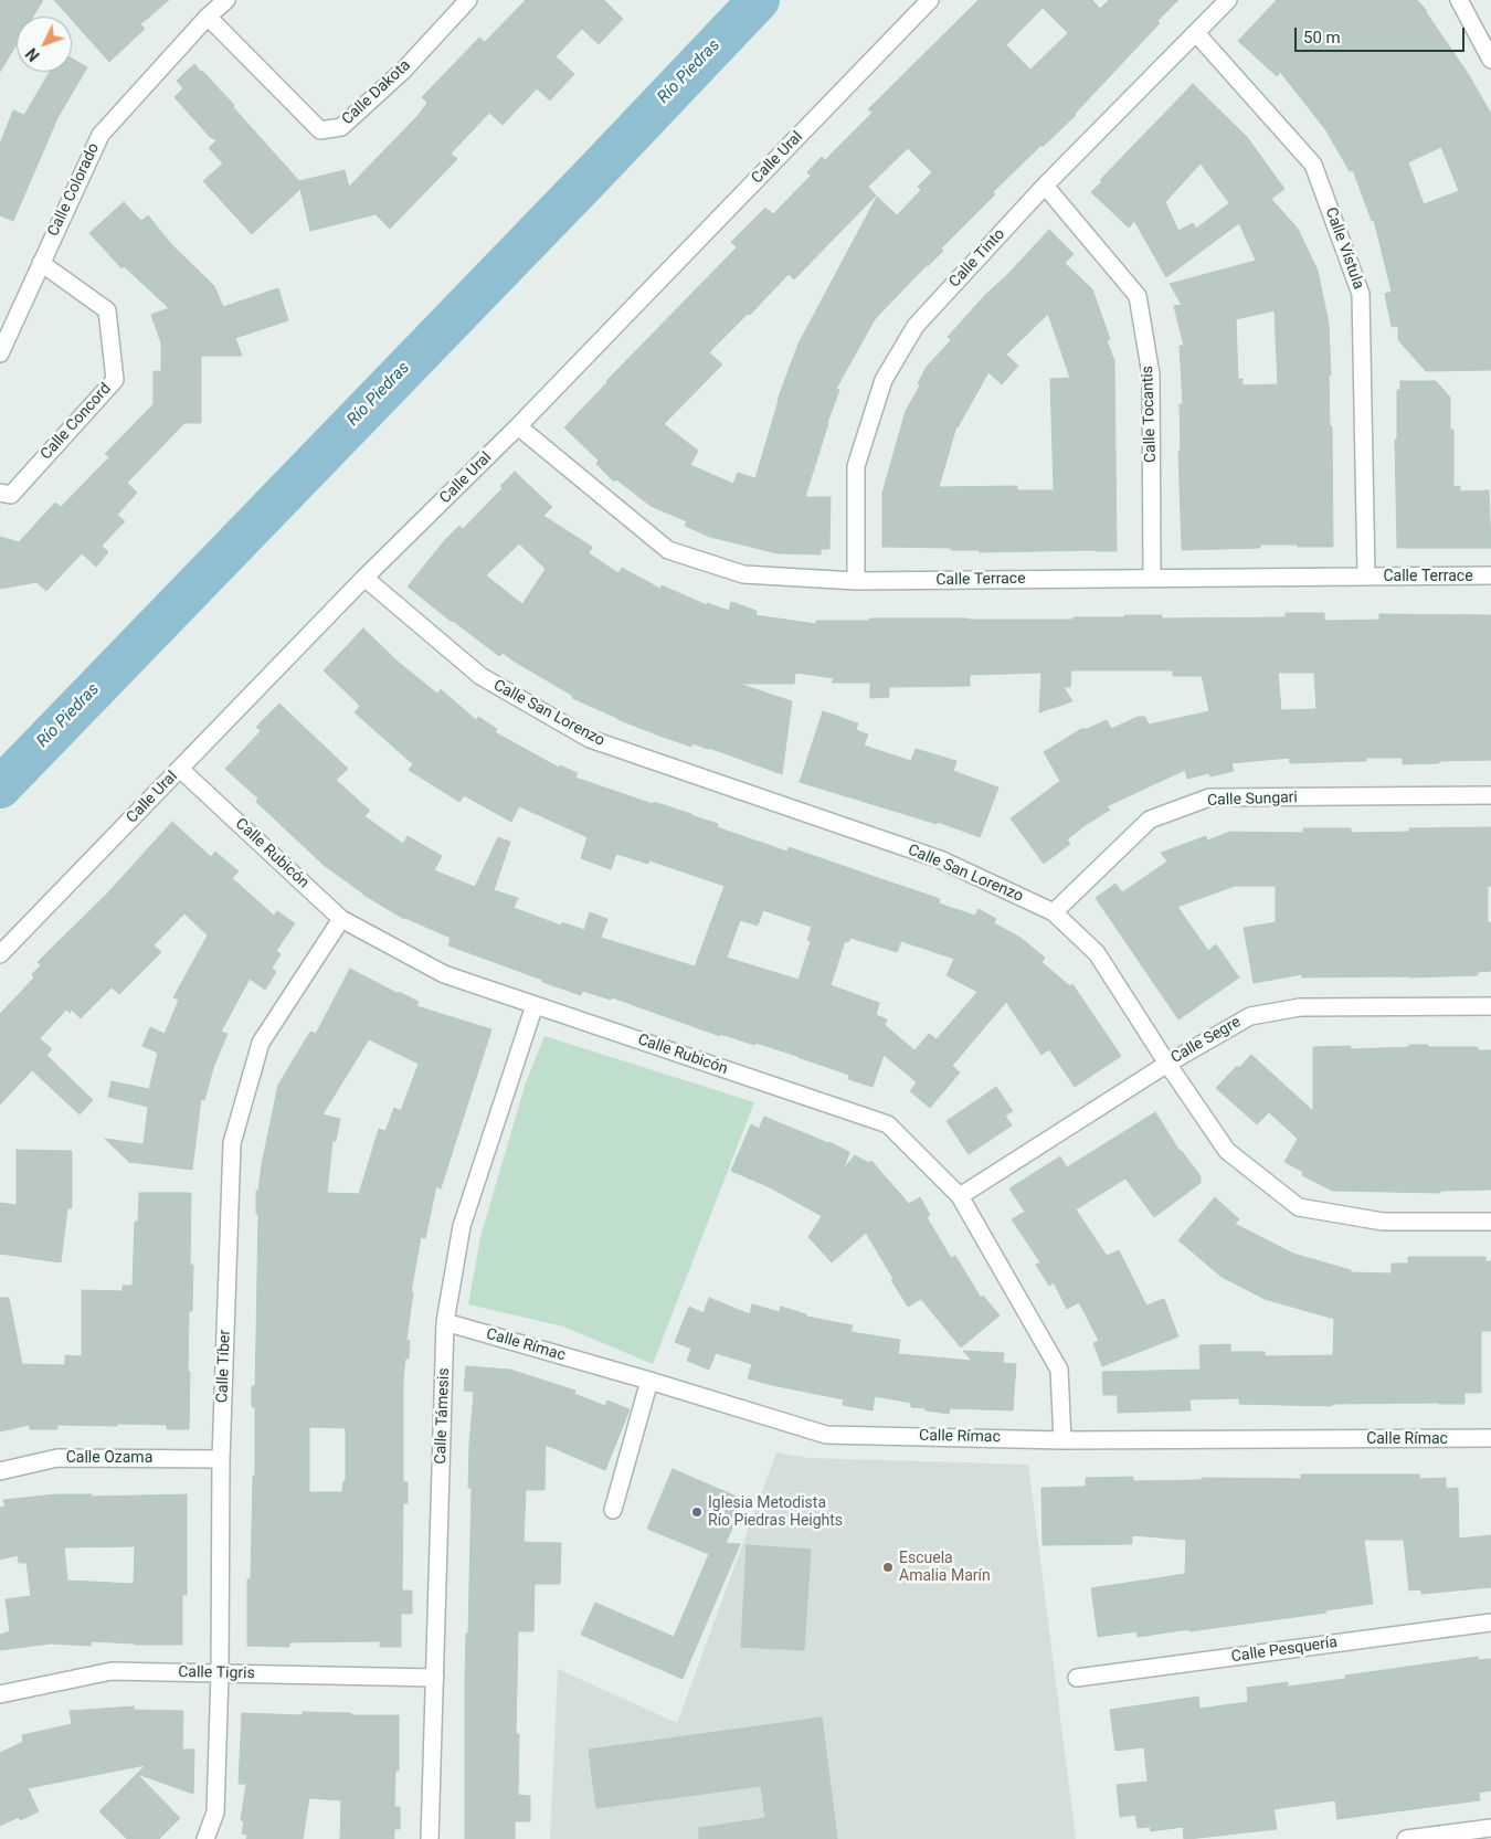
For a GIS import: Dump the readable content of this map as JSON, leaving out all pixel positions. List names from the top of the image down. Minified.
{"streets":{"street":["Calle Dakota","Calle Ural","Calle Colorado","Calle Vístula","Calle Tinto","Calle Tocantis","Calle Concord","Calle Terrace","Calle San Lorenzo","Calle Sungari","Calle Rubicón","Calle Segre","Calle Rímac","Calle Tíber","Calle Támesis","Calle Ozama","Calle Pesquería","Calle Tigris"]},"crossings":[["Calle Dakota","Calle Colorado"],["Calle Ural","Calle Terrace"],["Calle Ural","Calle San Lorenzo"],["Calle Ural","Calle Rubicón"],["Calle Colorado","Calle Concord"],["Calle Vístula","Calle Tinto"],["Calle Vístula","Calle Terrace"],["Calle Tinto","Calle Tocantis"],["Calle Tinto","Calle Terrace"],["Calle Tocantis","Calle Terrace"],["Calle San Lorenzo","Calle Sungari"],["Calle San Lorenzo","Calle Segre"],["Calle Rubicón","Calle Segre"],["Calle Rubicón","Calle Rímac"],["Calle Rubicón","Calle Tíber"],["Calle Rubicón","Calle Támesis"],["Calle Rímac","Calle Támesis"],["Calle Tíber","Calle Ozama"],["Calle Tíber","Calle Tigris"],["Calle Támesis","Calle Tigris"]],"water":["Río Piedras"],"places":["Iglesia Metodista Río Piedras Heights","Escuela Amalia Marín"],"scale_bar":"50 m","north":"bottom left"}
